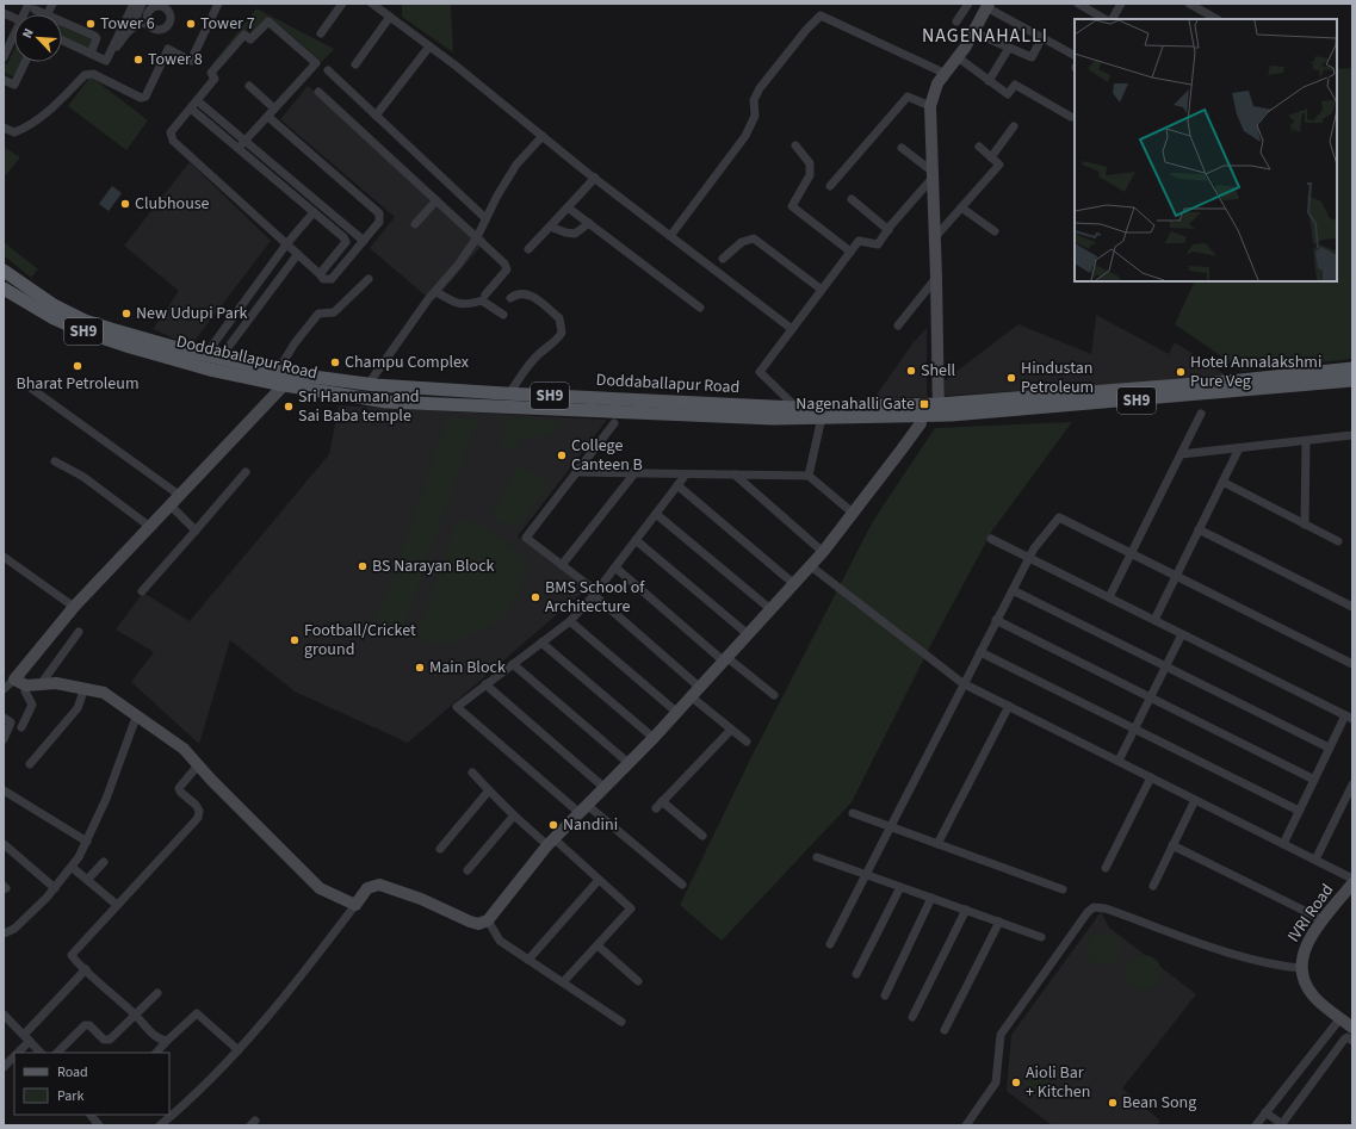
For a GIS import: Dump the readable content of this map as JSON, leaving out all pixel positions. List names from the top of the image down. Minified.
{"streets":{"main road":["SH9","Doddaballapur Road"],"street":["IVRI Road"]},"districts":["NAGENAHALLI"],"places":{"other":["Tower 6","Tower 7","Tower 8","Clubhouse","New Udupi Park","Champu Complex","Bharat Petroleum","Shell","Hotel Annalakshmi Pure Veg","Hindustan Petroleum","Sri Hanuman and Sai Baba temple","College Canteen B","BS Narayan Block","BMS School of Architecture","Football/Cricket ground","Main Block","Nandini","Aioli Bar + Kitchen","Bean Song"],"transit":["Nagenahalli Gate"]},"legend":["Road","Park"],"north":"top left"}
